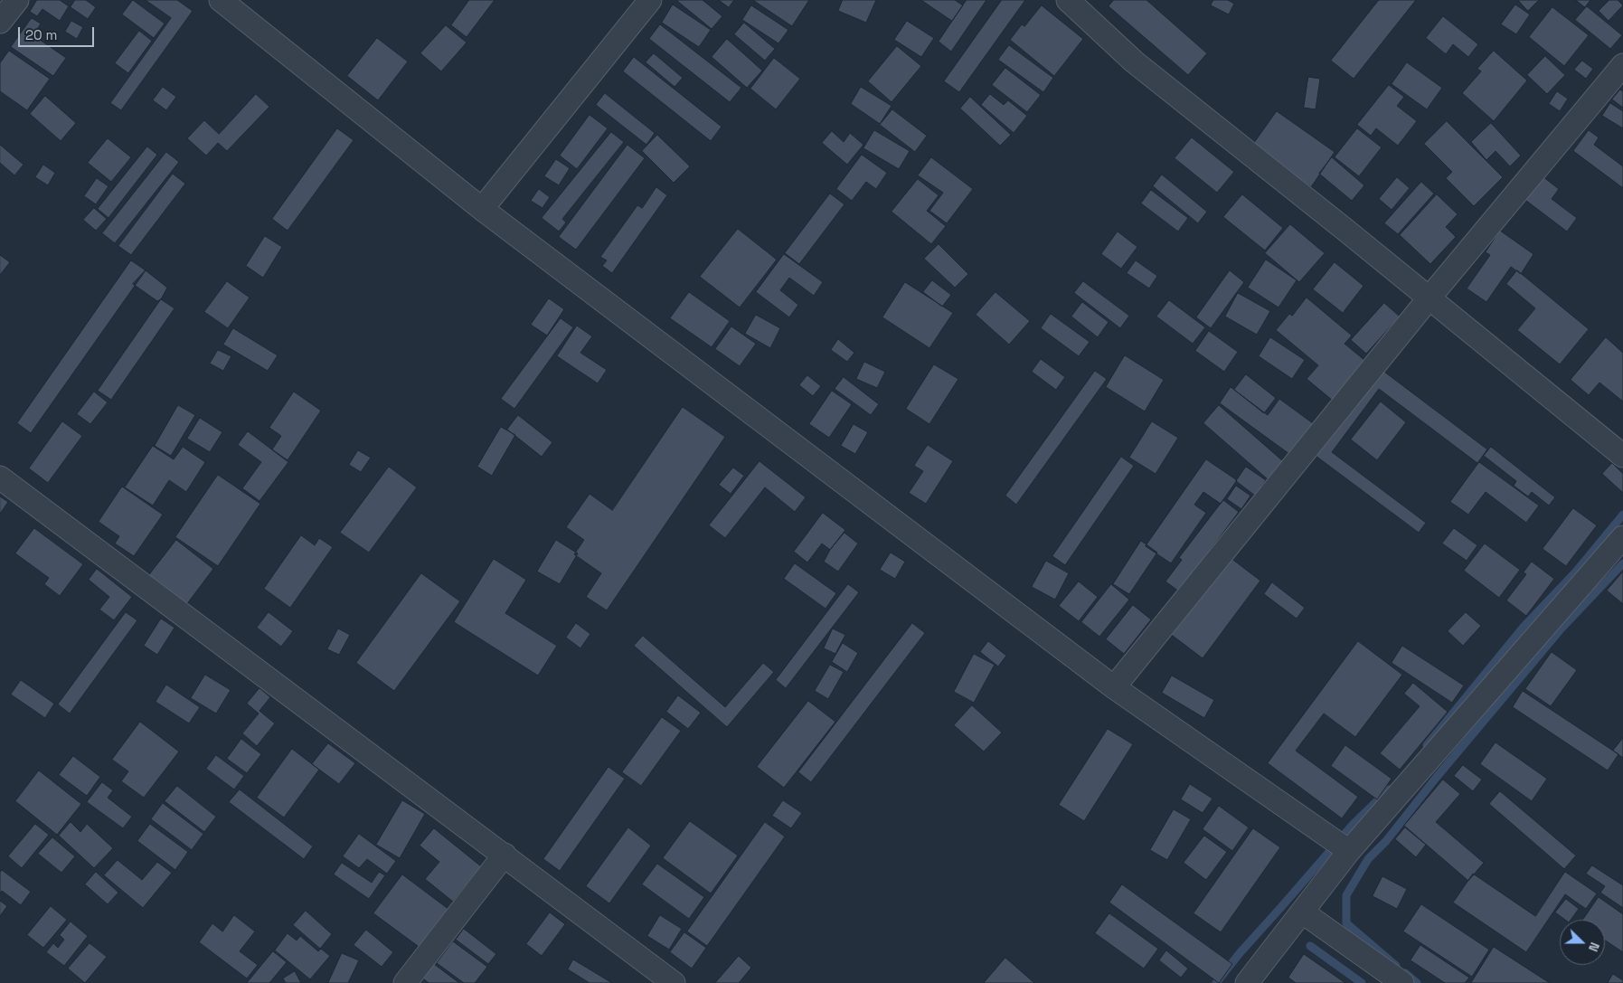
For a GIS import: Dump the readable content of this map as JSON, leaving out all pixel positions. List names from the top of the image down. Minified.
{"scale_bar":"20 m","north":"right"}
